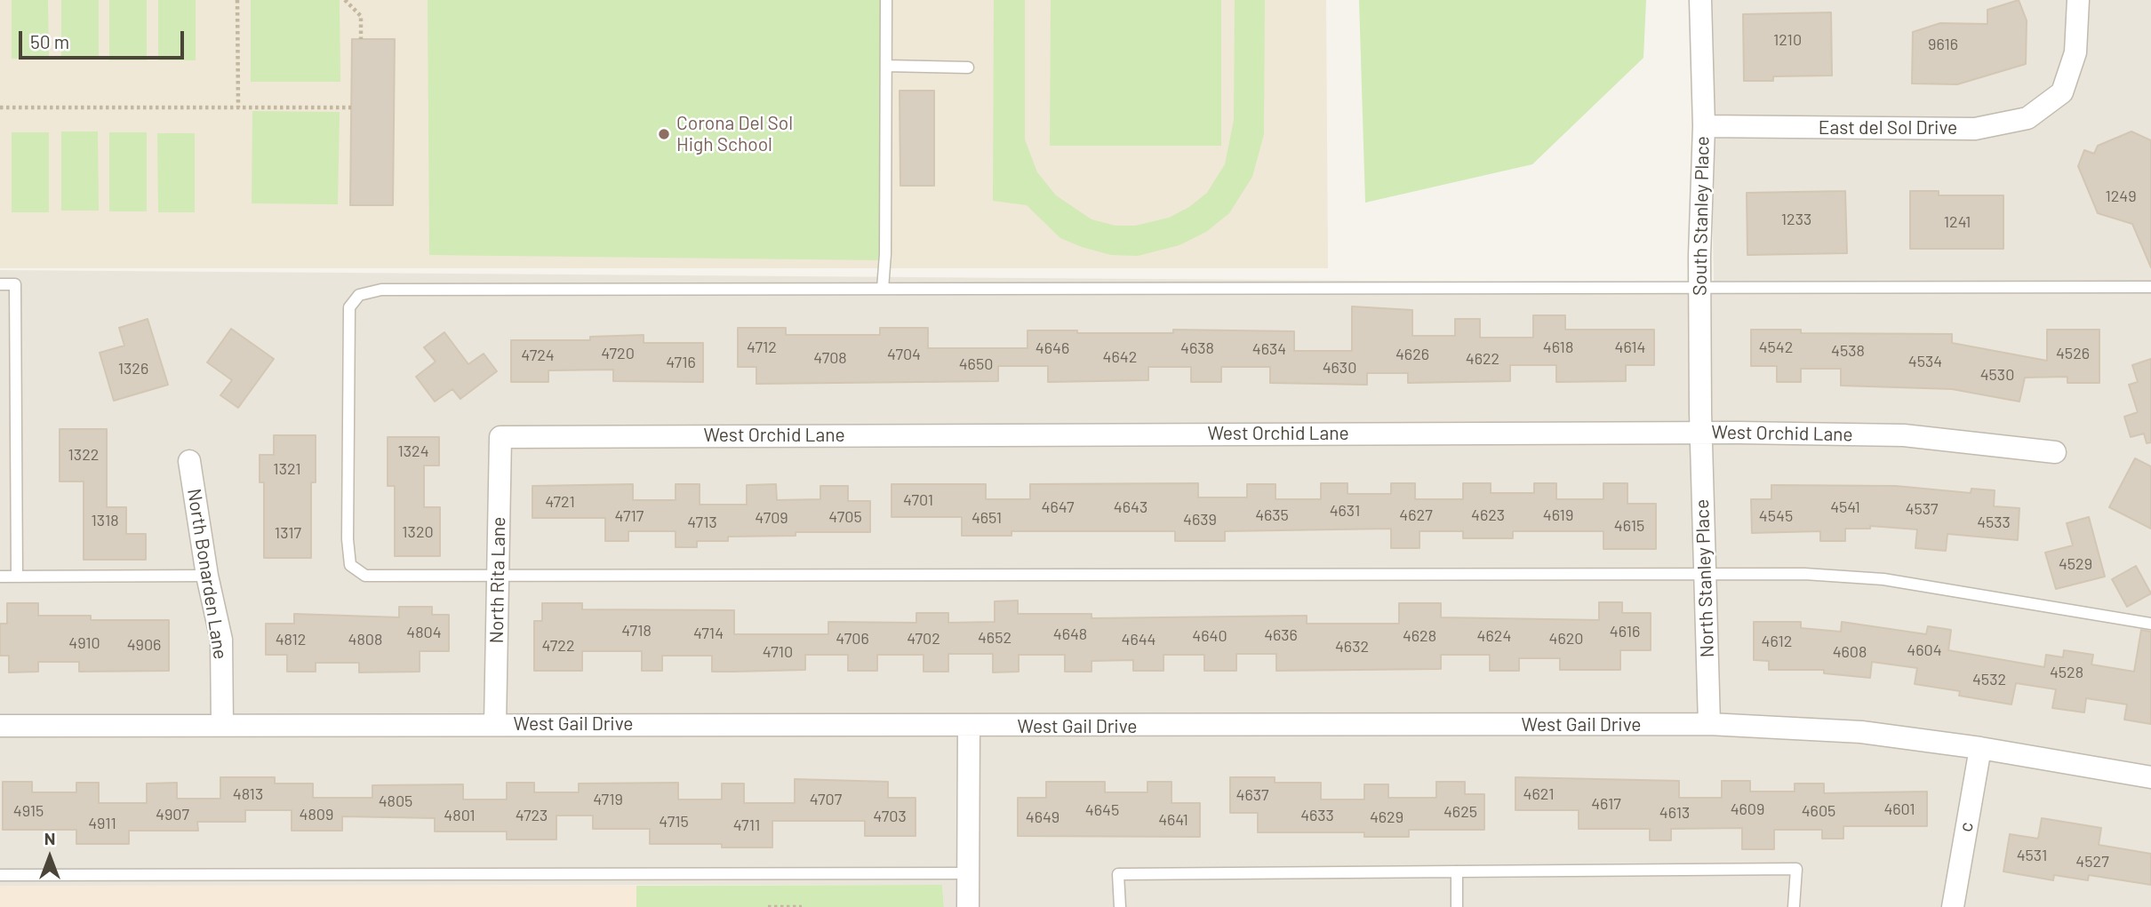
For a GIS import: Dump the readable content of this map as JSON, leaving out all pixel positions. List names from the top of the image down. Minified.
{"streets":{"street":["East del Sol Drive","South Stanley Place","West Orchid Lane","North Bonarden Lane","North Stanley Place","North Rita Lane","West Gail Drive","c"]},"crossings":[["East del Sol Drive","South Stanley Place"],["South Stanley Place","West Orchid Lane"],["South Stanley Place","North Stanley Place"],["West Orchid Lane","North Stanley Place"],["West Orchid Lane","North Rita Lane"],["North Bonarden Lane","West Gail Drive"],["North Stanley Place","West Gail Drive"],["North Rita Lane","West Gail Drive"],["West Gail Drive","c"]],"places":["Corona Del Sol High School"],"house_numbers":["1210","9616","1249","1233","1241","4712","4618","4614","4542","4646","4638","4634","4538","4720","4526","4704","4626","4724","4642","4708","4622","4534","4716","4650","4630","1326","4530","1324","1322","1321","4701","4721","4647","4643","4541","4537","4631","4635","4627","4623","4619","4717","4545","4705","4709","4651","4639","1318","4713","4533","4615","1320","1317","4529","4718","4616","4804","4714","4648","4636","4640","4628","4624","4652","4706","4702","4620","4812","4808","4644","4612","4910","4906","4722","4632","4604","4710","4608","4528","4532","4813","4621","4637","4719","4707","4805","4617","4609","4601","4645","4915","4605","4625","4613","4907","4809","4801","4723","4633","4703","4649","4629","4641","4715","4911","4711","4531","4527"],"scale_bar":"50 m","north":"top"}
